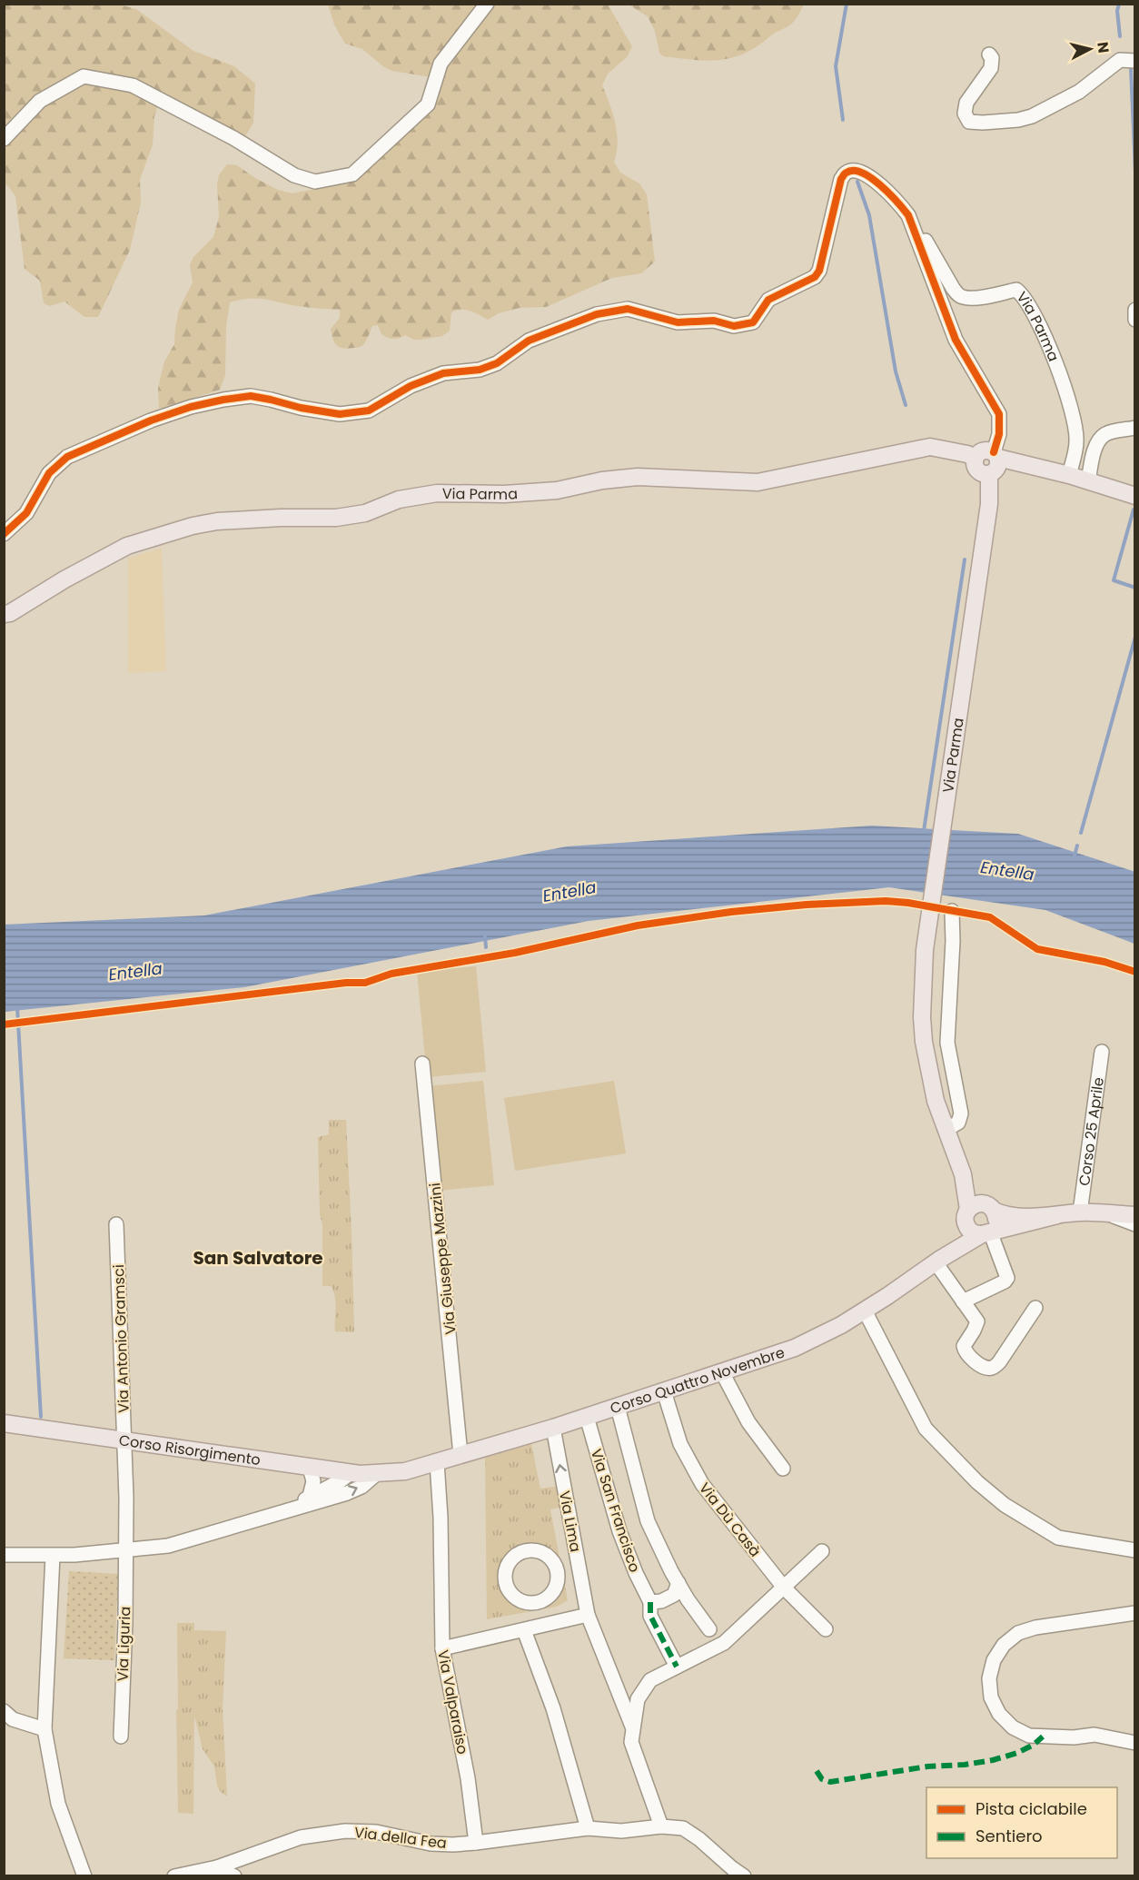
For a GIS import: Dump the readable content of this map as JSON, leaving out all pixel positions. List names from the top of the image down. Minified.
{"streets":{"main road":["Via Parma","Corso Quattro Novembre","Corso Risorgimento"],"street":["Corso 25 Aprile","Via Giuseppe Mazzini","Via Antonio Gramsci","Via San Francisco","Via Dù Casà","Via Lima","Via Liguria","Via Valparaiso","Via della Fea"]},"crossings":[["Via Giuseppe Mazzini","Corso Quattro Novembre"],["Via Antonio Gramsci","Corso Risorgimento"],["Via Antonio Gramsci","Via Liguria"],["Corso Quattro Novembre","Corso Risorgimento"],["Corso Quattro Novembre","Via San Francisco"],["Corso Quattro Novembre","Via Dù Casà"],["Corso Quattro Novembre","Via Lima"],["Corso Quattro Novembre","Via Valparaiso"],["Via Valparaiso","Via della Fea"]],"districts":["San Salvatore"],"water":["Entella"],"legend":["Pista ciclabile","Sentiero"],"north":"right"}
